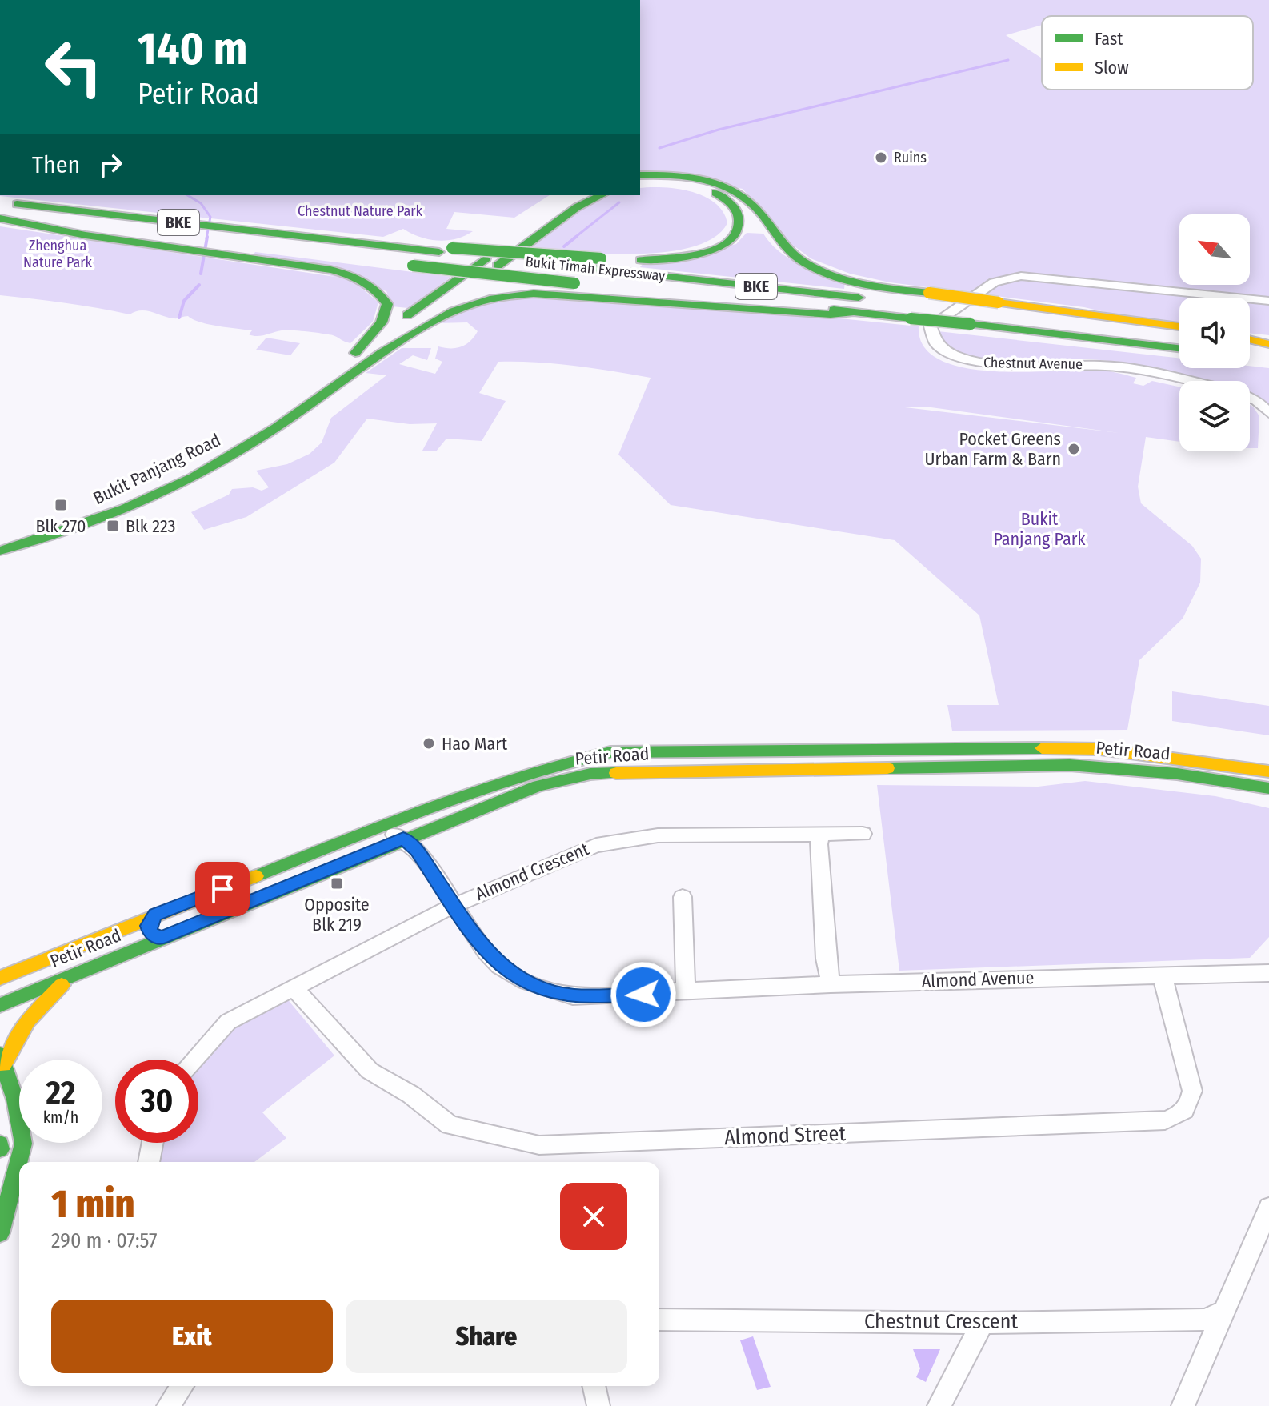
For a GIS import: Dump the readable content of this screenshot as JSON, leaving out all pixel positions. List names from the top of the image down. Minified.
{"streets":{"main road":["BKE","Bukit Timah Expressway","Bukit Panjang Road","Petir Road"],"street":["Chestnut Avenue","Almond Crescent","Almond Avenue","Almond Street","Chestnut Crescent"]},"crossings":[["BKE","Bukit Timah Expressway"],["Petir Road","Almond Avenue"],["Almond Crescent","Almond Avenue"],["Almond Crescent","Almond Street"],["Almond Avenue","Almond Street"]],"parks":["Chestnut Nature Park","Zhenghua Nature Park","Bukit Panjang Park"],"places":{"other":["Ruins","Pocket Greens Urban Farm & Barn","Hao Mart"],"transit":["Blk 270","Blk 223","Opposite Blk 219"]},"legend":["Fast","Slow"],"north":"top left","page":{"turn":["140 m","Petir Road"],"then":"Then","speed":"22 km/h","limit":"30","heading":["1 min","290 m · 07:57"],"buttons":["Exit","Share"]}}
